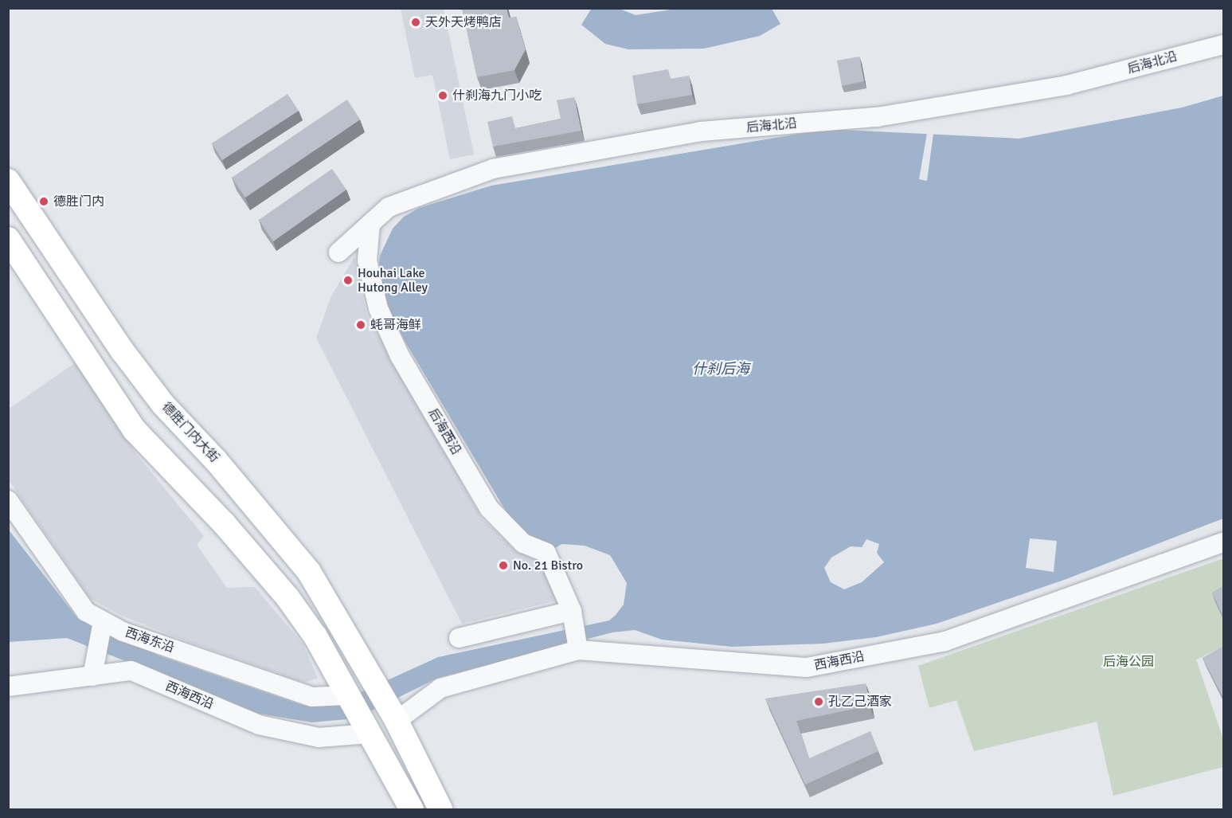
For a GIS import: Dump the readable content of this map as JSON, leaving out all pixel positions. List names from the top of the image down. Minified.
{"streets":{"main road":["德胜门内大街"],"street":["后海北沿","后海西沿","西海东沿","西海西沿"]},"crossings":[["后海北沿","后海西沿"],["后海西沿","西海西沿"]],"water":["什刹后海"],"parks":["后海公园"],"places":["天外天烤鸭店","什刹海九门小吃","德胜门内","Houhai Lake Hutong Alley","蚝哥海鲜","No. 21 Bistro","孔乙己酒家"]}
